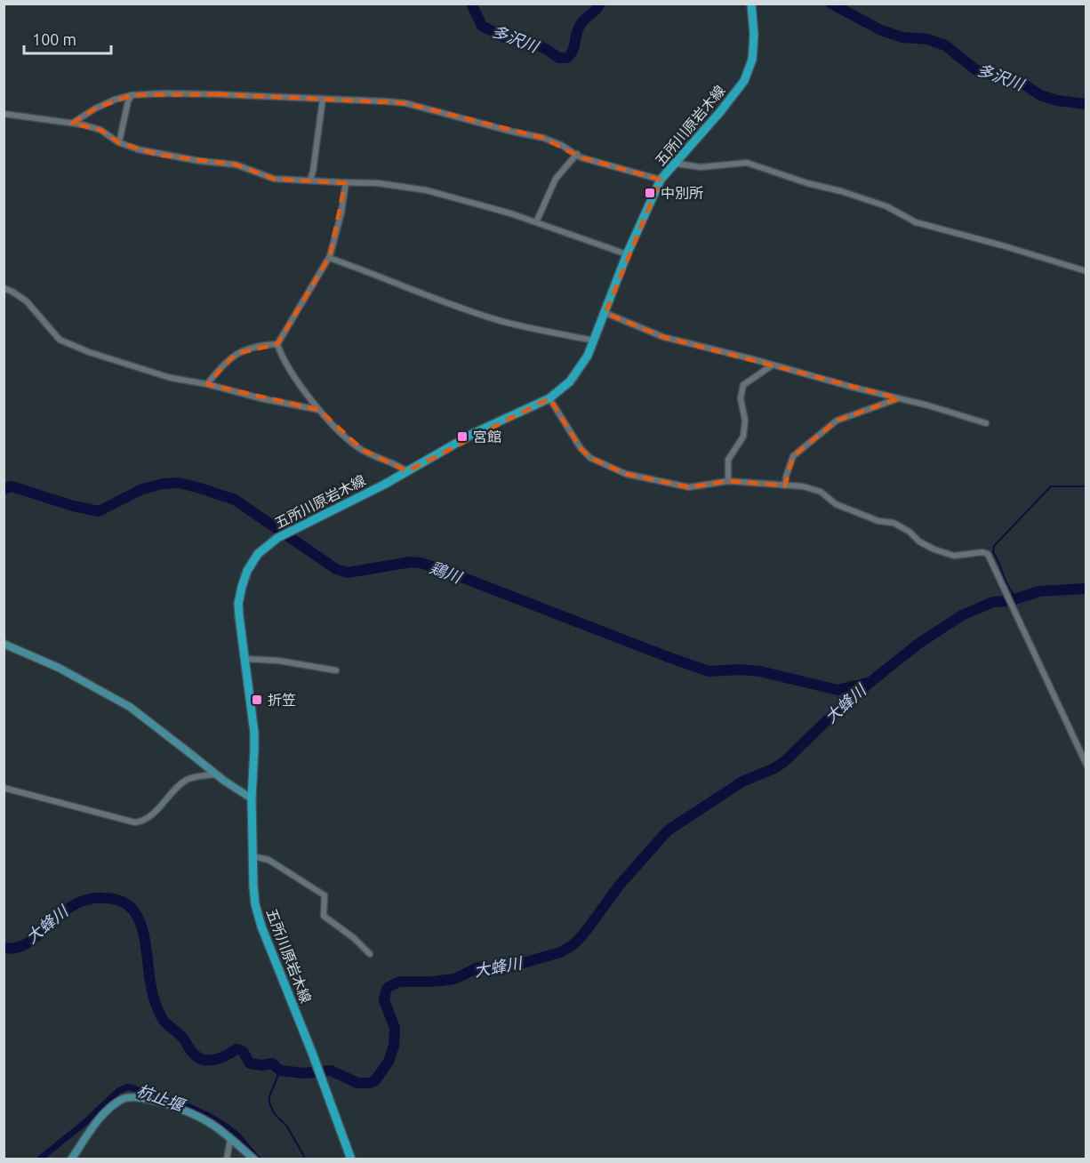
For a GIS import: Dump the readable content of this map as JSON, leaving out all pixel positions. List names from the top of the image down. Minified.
{"streets":{"main road":["五所川原岩木線"]},"water":["多沢川","鶏川","大蜂川","杭止堰"],"places":{"transit":["中別所","宮館","折笠"]},"scale_bar":"100 m"}
